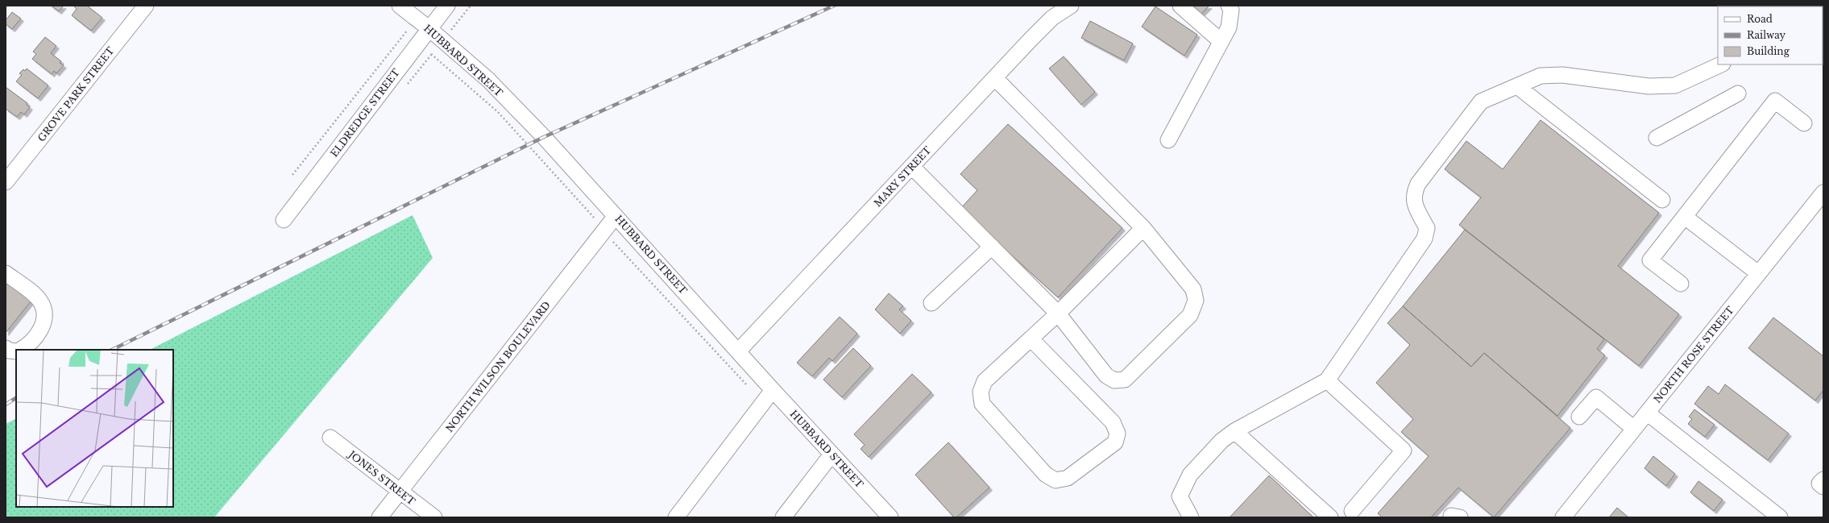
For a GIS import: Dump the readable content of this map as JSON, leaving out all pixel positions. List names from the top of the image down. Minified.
{"streets":{"street":["HUBBARD STREET","GROVE PARK STREET","ELDREDGE STREET","MARY STREET","NORTH ROSE STREET","NORTH WILSON BOULEVARD","JONES STREET"]},"crossings":[["HUBBARD STREET","ELDREDGE STREET"],["HUBBARD STREET","MARY STREET"],["HUBBARD STREET","NORTH WILSON BOULEVARD"],["NORTH WILSON BOULEVARD","JONES STREET"]],"legend":["Road","Railway","Building"]}
